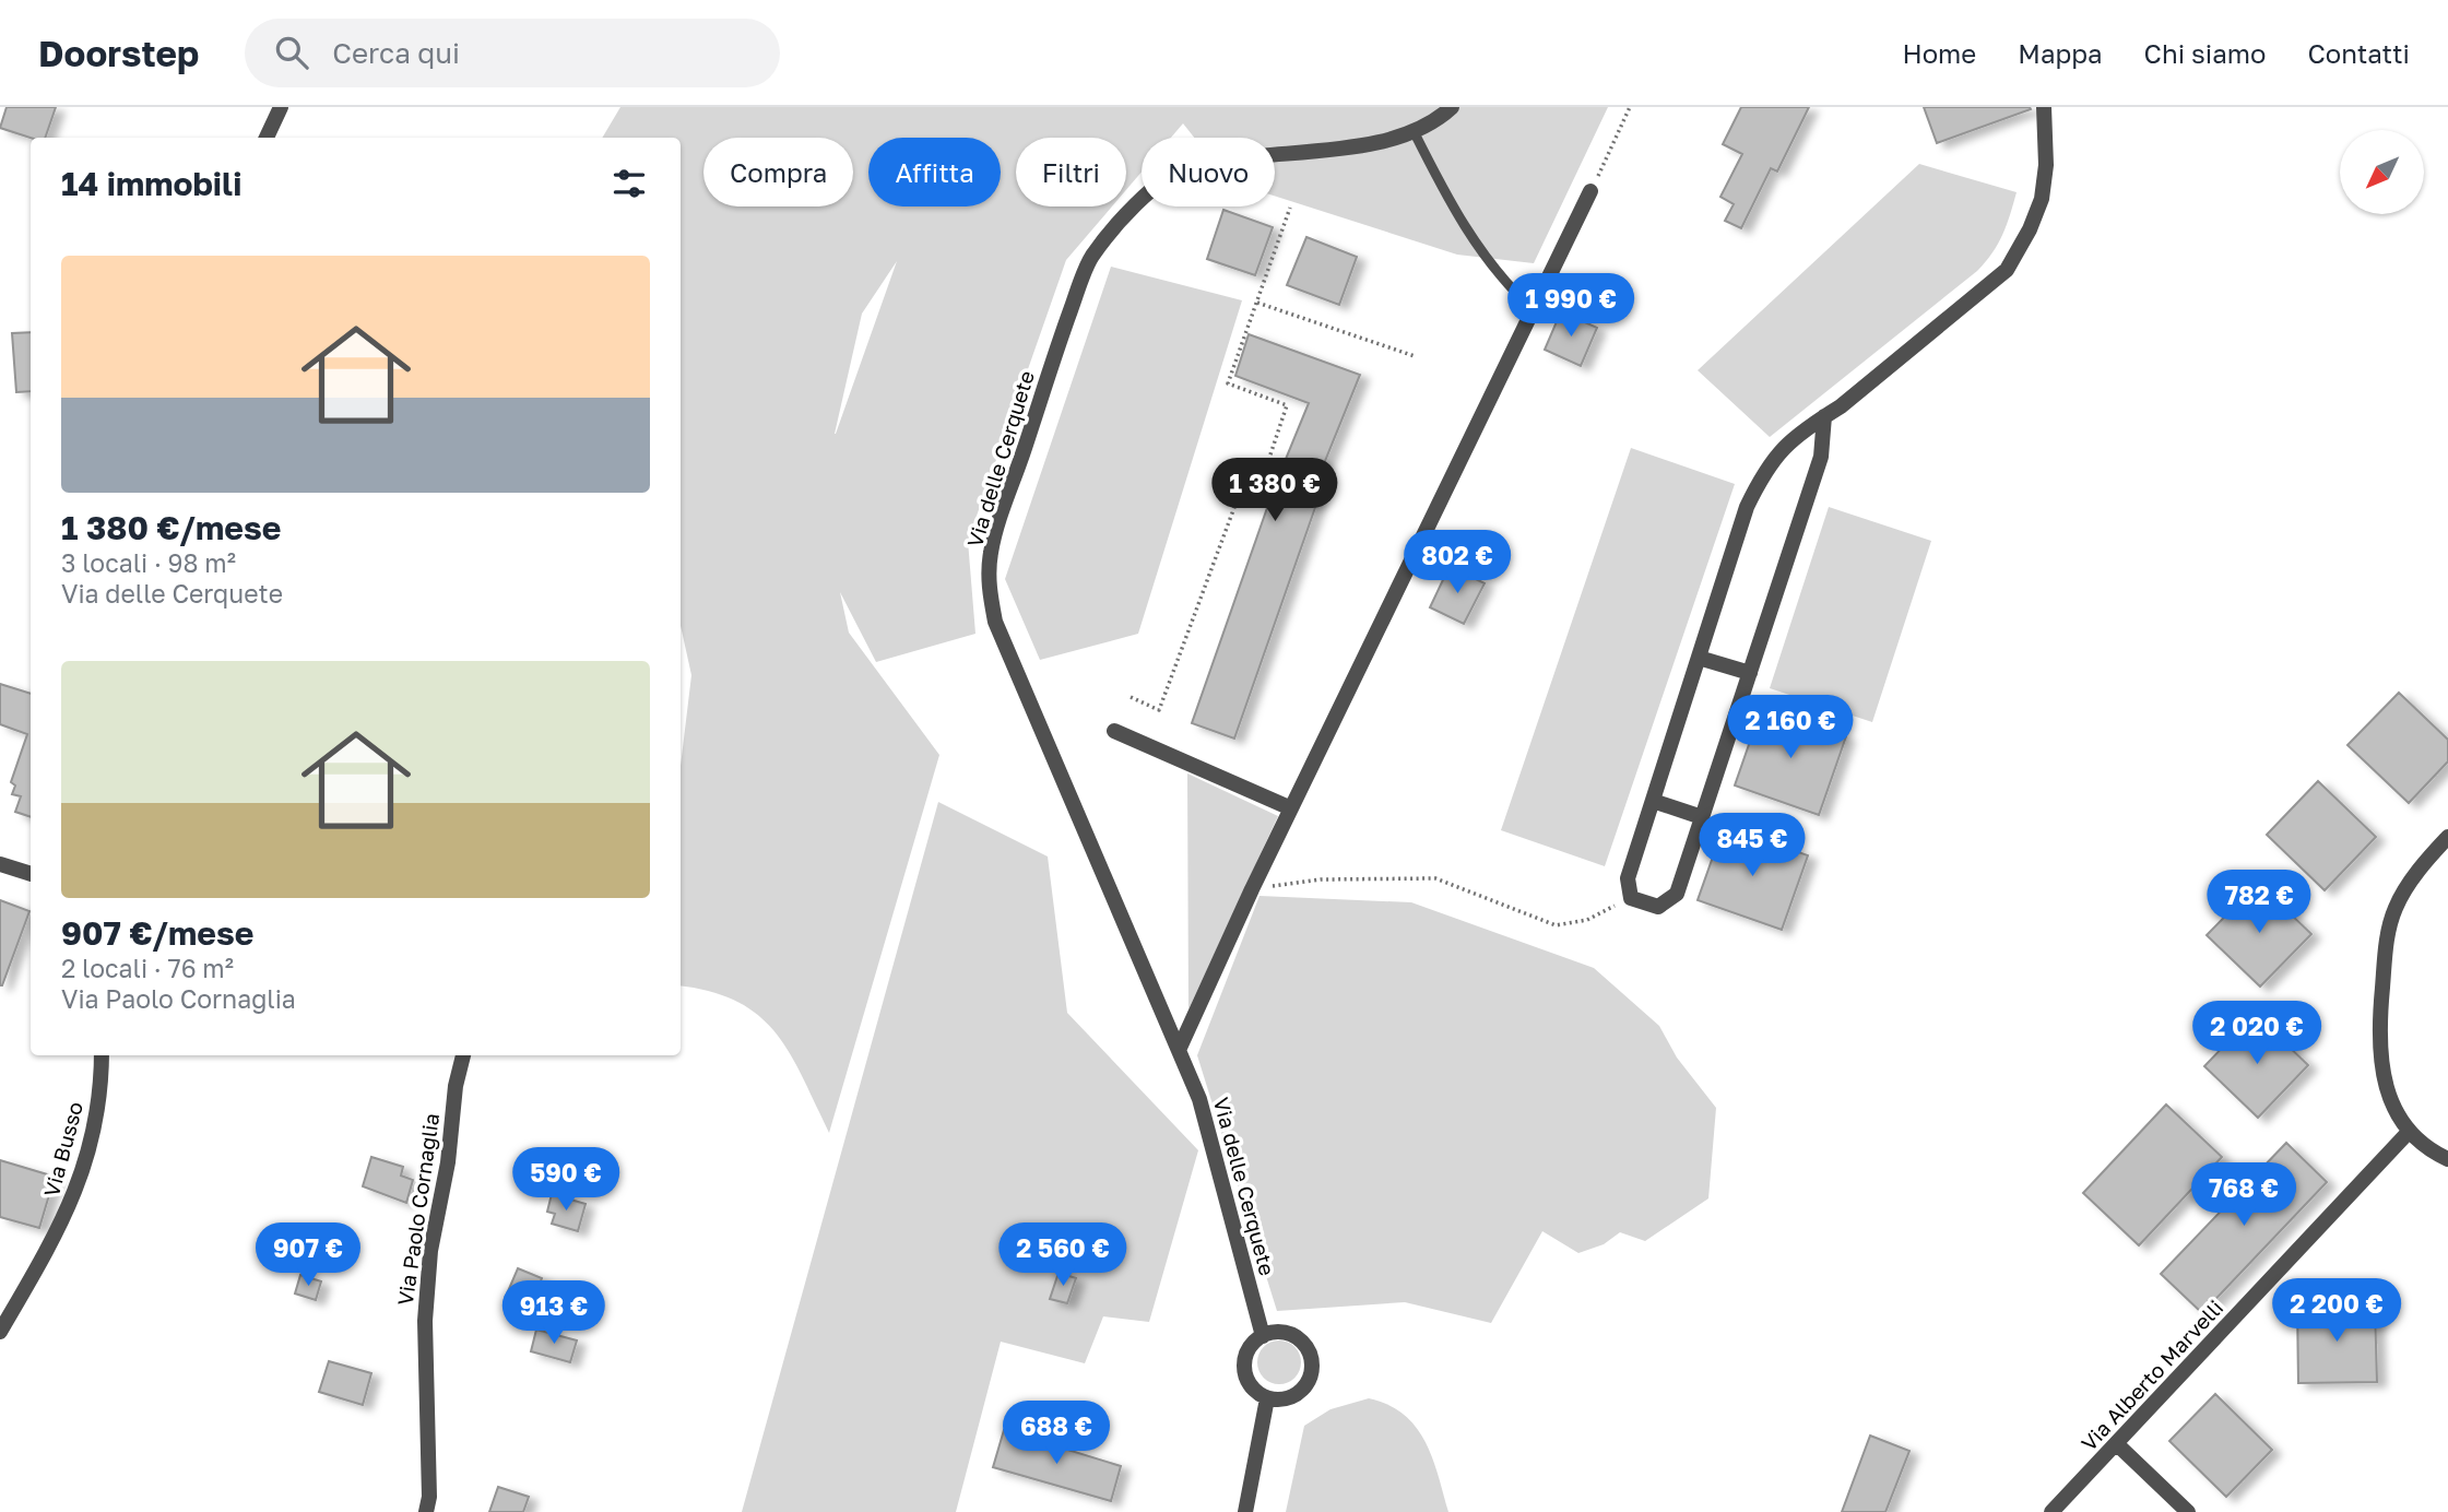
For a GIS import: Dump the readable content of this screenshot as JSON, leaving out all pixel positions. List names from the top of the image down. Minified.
{"streets":{"street":["Via delle Cerquete","Via Busso","Via Paolo Cornaglia","Via Alberto Marvelli"]},"north":"bottom left","page":{"header":"Doorstep","search":"Cerca qui","nav":["Home","Mappa","Chi siamo","Contatti"],"chip":["Compra","Affitta","Filtri","Nuovo"],"heading":"14 immobili","list":[{"name":"1 380 €/mese","note":"3 locali · 98 m² · Via delle Cerquete"},{"name":"907 €/mese","note":"2 locali · 76 m² · Via Paolo Cornaglia"}],"price":["1 990 €","1 380 €","802 €","2 160 €","845 €","782 €","2 020 €","590 €","768 €","907 €","2 560 €","2 200 €","913 €","688 €"]}}
